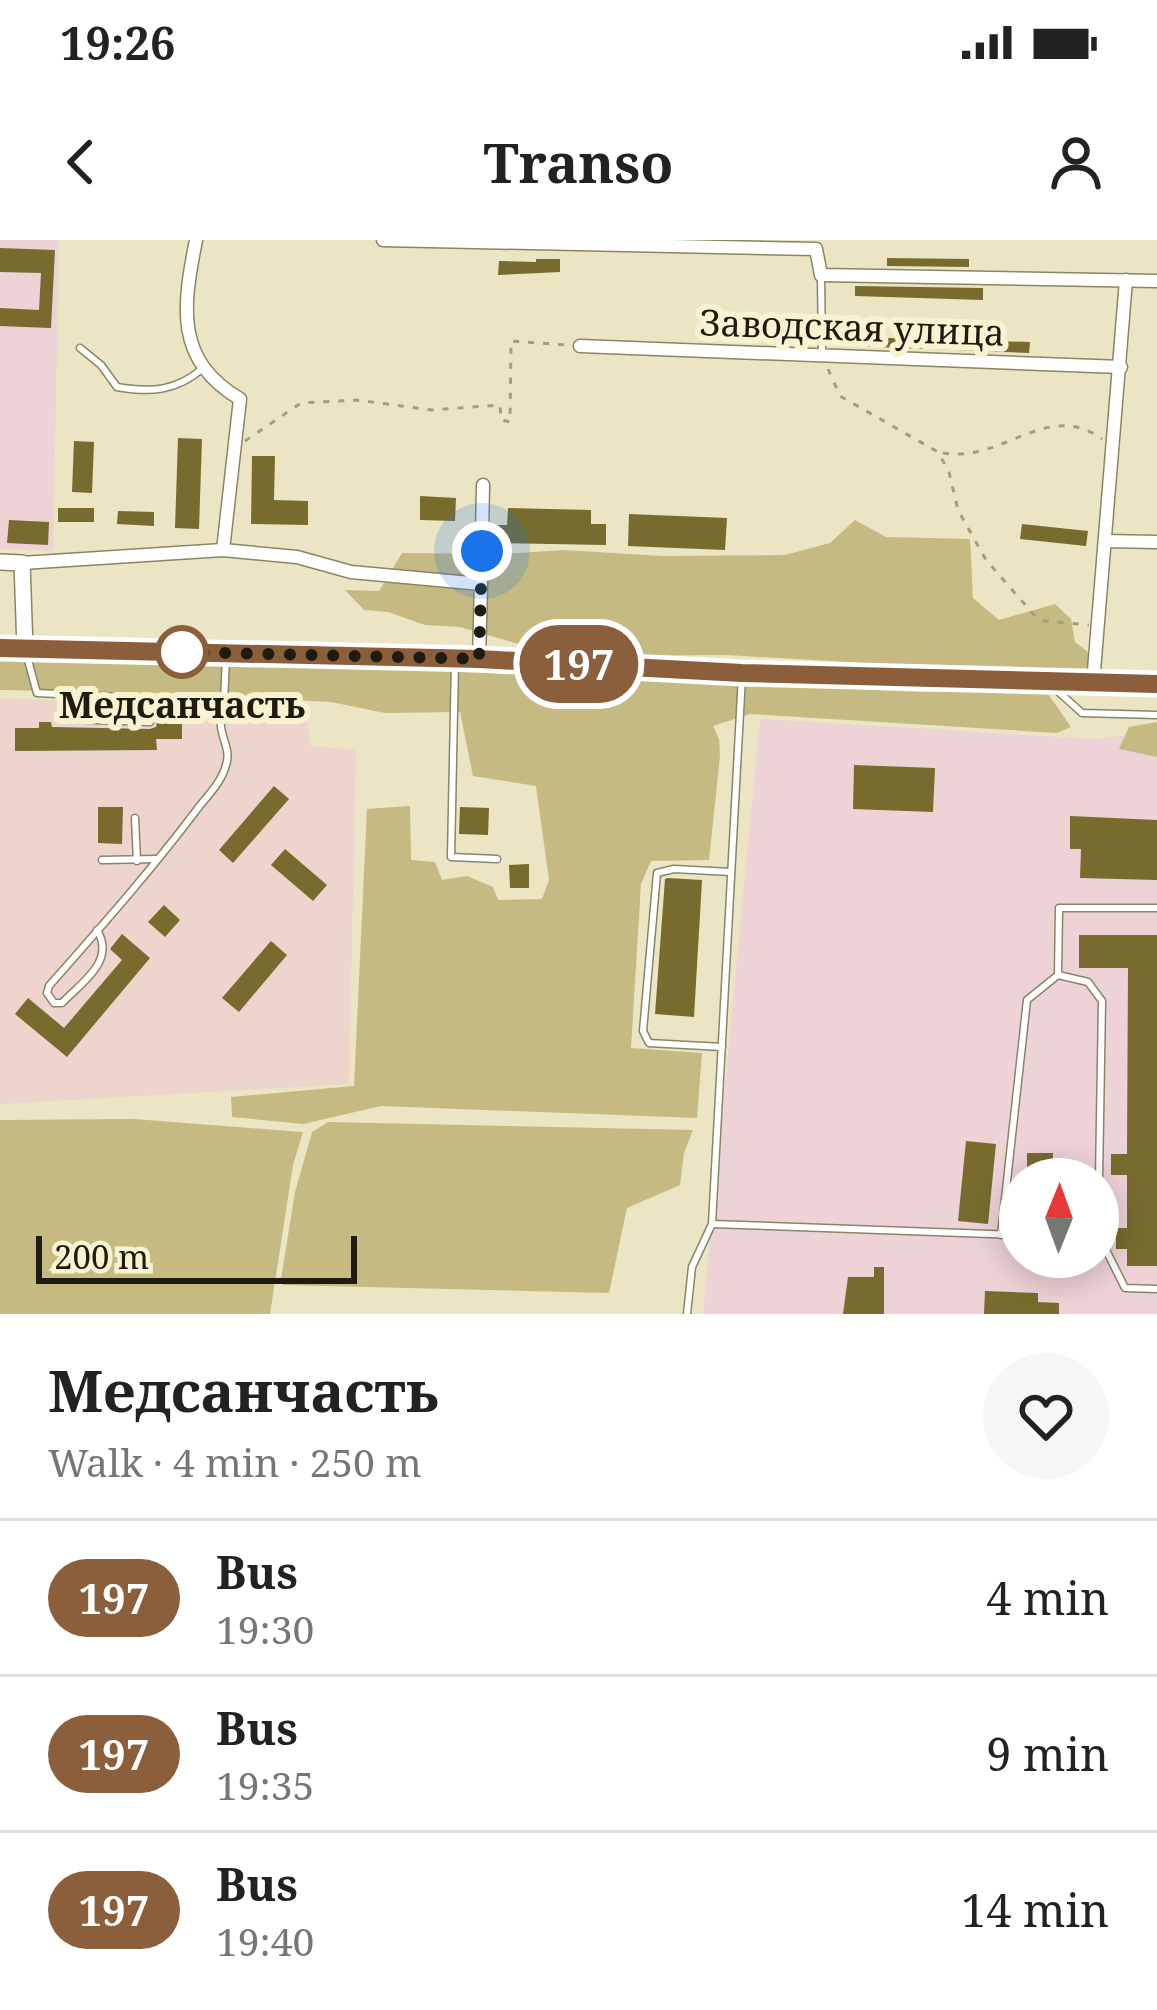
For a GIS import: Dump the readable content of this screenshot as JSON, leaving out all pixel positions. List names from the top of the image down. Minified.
{"streets":{"street":["Заводская улица"]},"places":["Медсанчасть"],"lines":["bus line 197"],"scale_bar":"200 m","north":"top","page":{"status":"19:26","header":"Transo","on_map":"197","scale":"200 m","heading":["Медсанчасть","Walk · 4 min · 250 m"],"list":[{"mark":"197","name":"Bus","note":"19:30","value":"4 min"},{"mark":"197","name":"Bus","note":"19:35","value":"9 min"},{"mark":"197","name":"Bus","note":"19:40","value":"14 min"}]}}
